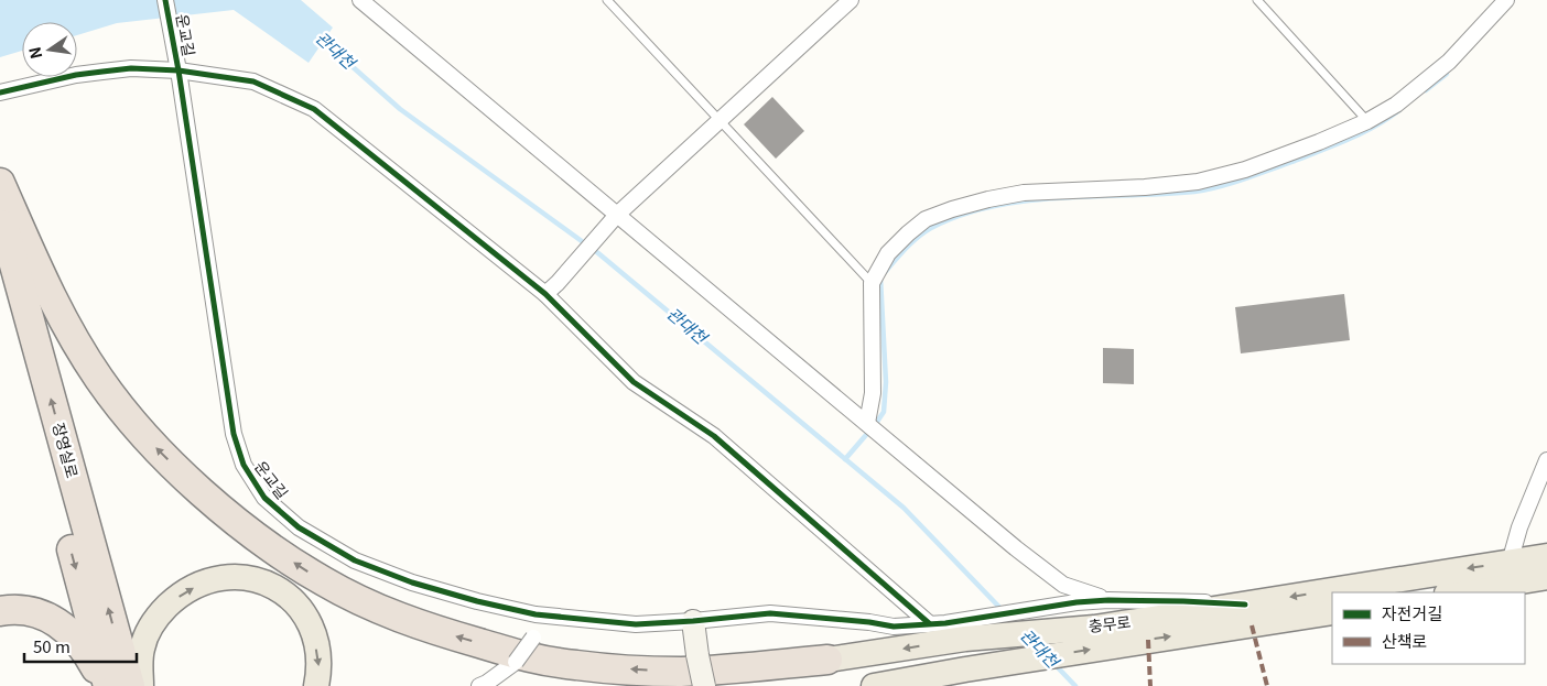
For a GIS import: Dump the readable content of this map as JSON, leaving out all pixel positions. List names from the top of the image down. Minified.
{"streets":{"highway":["장영실로"],"main road":["충무로"],"street":["운교길"]},"water":["관대천"],"legend":["자전거길","산책로"],"scale_bar":"50 m","north":"left"}
